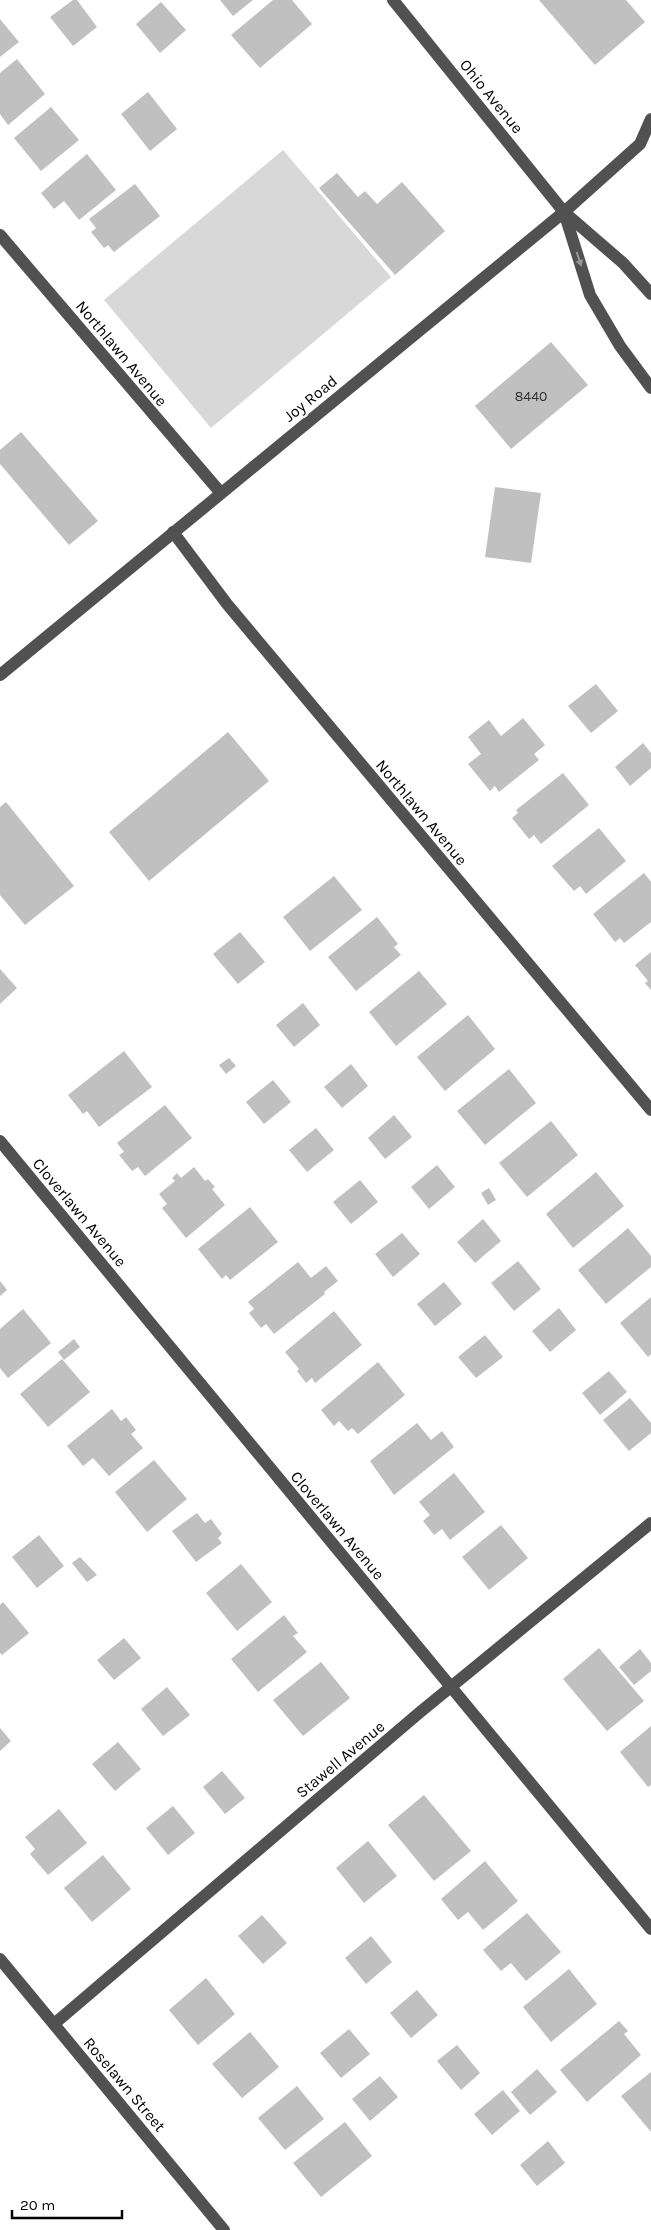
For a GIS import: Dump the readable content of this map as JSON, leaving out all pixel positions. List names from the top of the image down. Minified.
{"streets":{"street":["Ohio Avenue","Northlawn Avenue","Joy Road","Cloverlawn Avenue","Stawell Avenue","Roselawn Street"]},"crossings":[["Ohio Avenue","Joy Road"],["Northlawn Avenue","Joy Road"],["Cloverlawn Avenue","Stawell Avenue"],["Stawell Avenue","Roselawn Street"]],"house_numbers":["8440"],"scale_bar":"20 m"}
